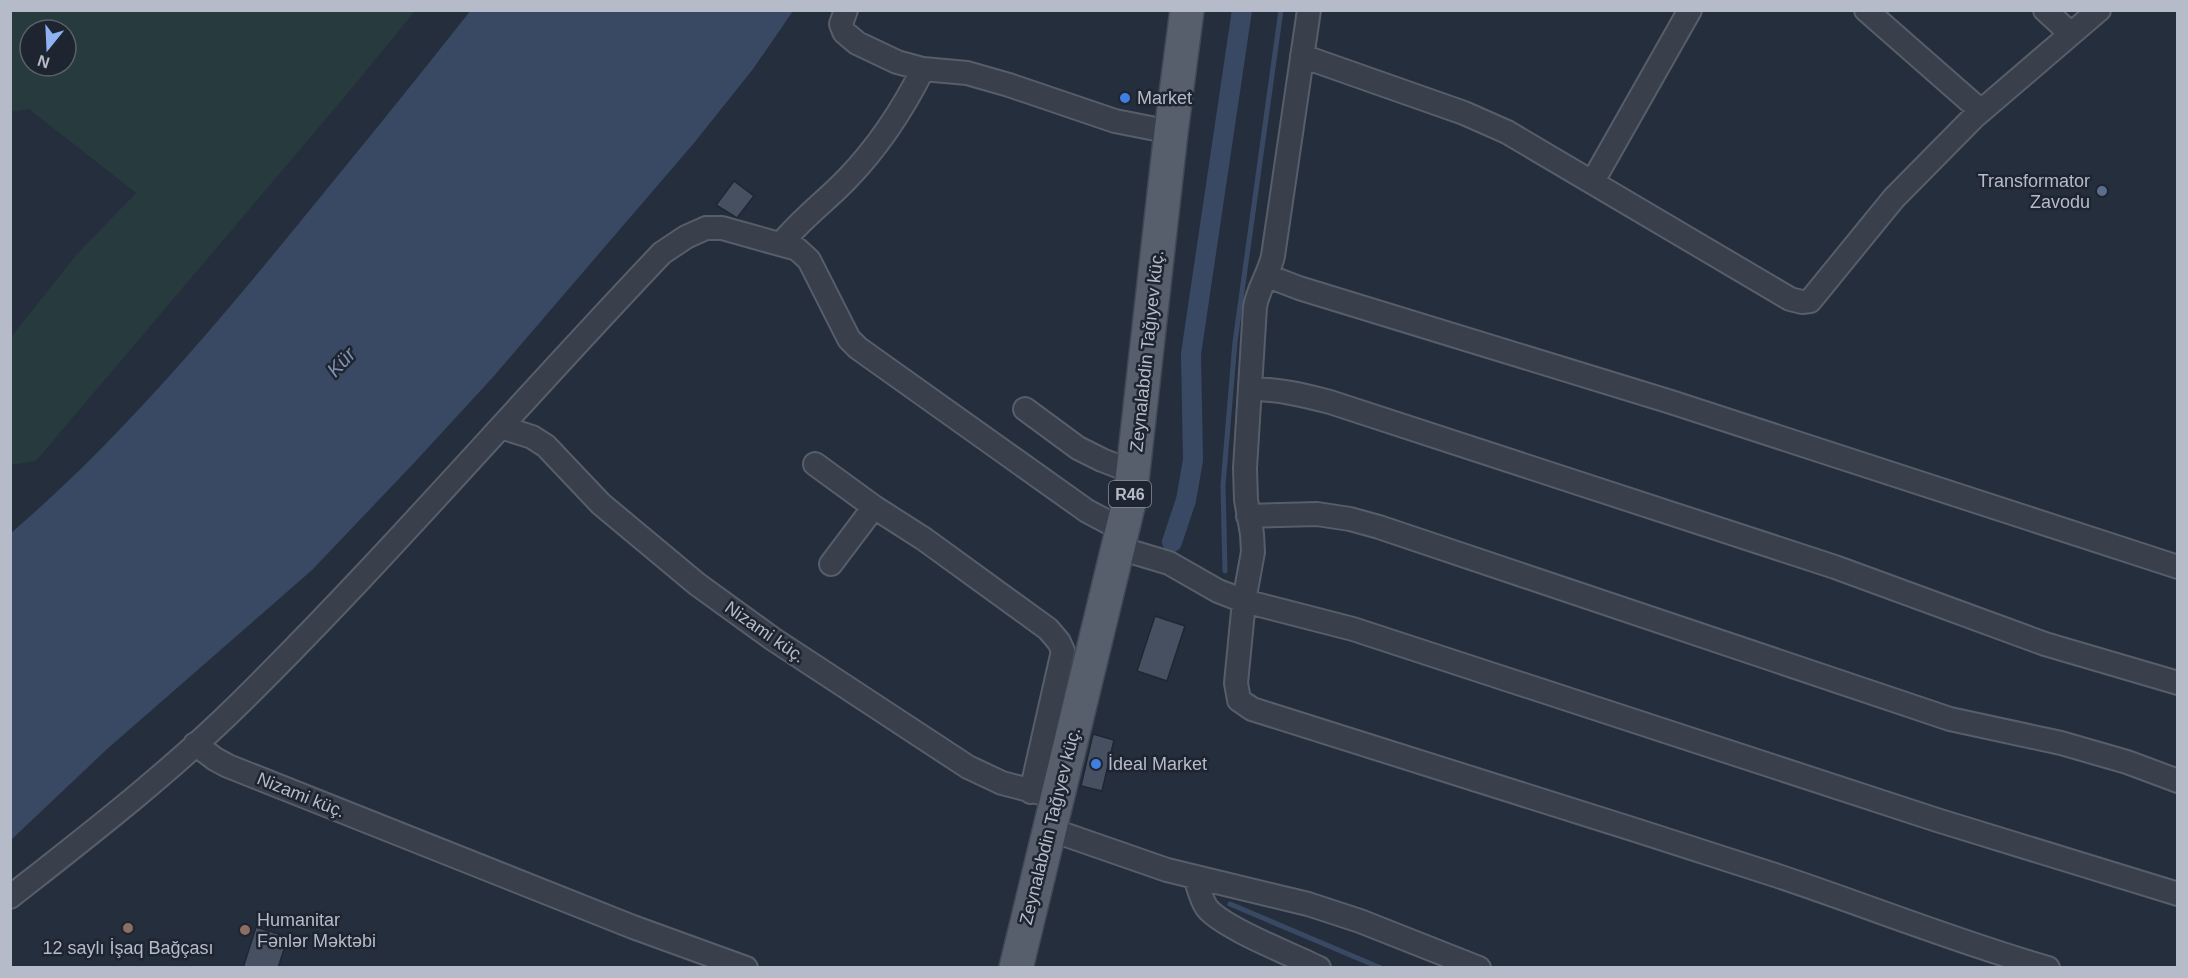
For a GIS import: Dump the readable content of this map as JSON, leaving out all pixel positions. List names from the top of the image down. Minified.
{"streets":{"main road":["Zeynalabdin Tağıyev küç.","R46"],"street":["Nizami küç."]},"crossings":[["Zeynalabdin Tağıyev küç.","Nizami küç."]],"water":["Kür"],"places":["Market","Transformator Zavodu","İdeal Market","12 saylı İşaq Bağçası","Humanitar Fənlər Məktəbi"],"north":"bottom"}
